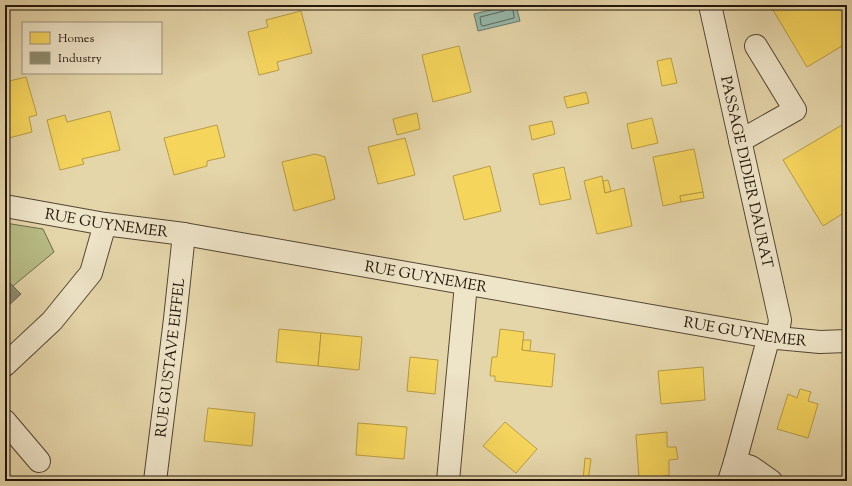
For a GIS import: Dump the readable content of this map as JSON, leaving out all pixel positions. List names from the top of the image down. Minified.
{"streets":{"street":["PASSAGE DIDIER DAURAT","RUE GUYNEMER","RUE GUSTAVE EIFFEL"]},"crossings":[["PASSAGE DIDIER DAURAT","RUE GUYNEMER"],["RUE GUYNEMER","RUE GUSTAVE EIFFEL"]],"legend":["Homes","Industry"]}
